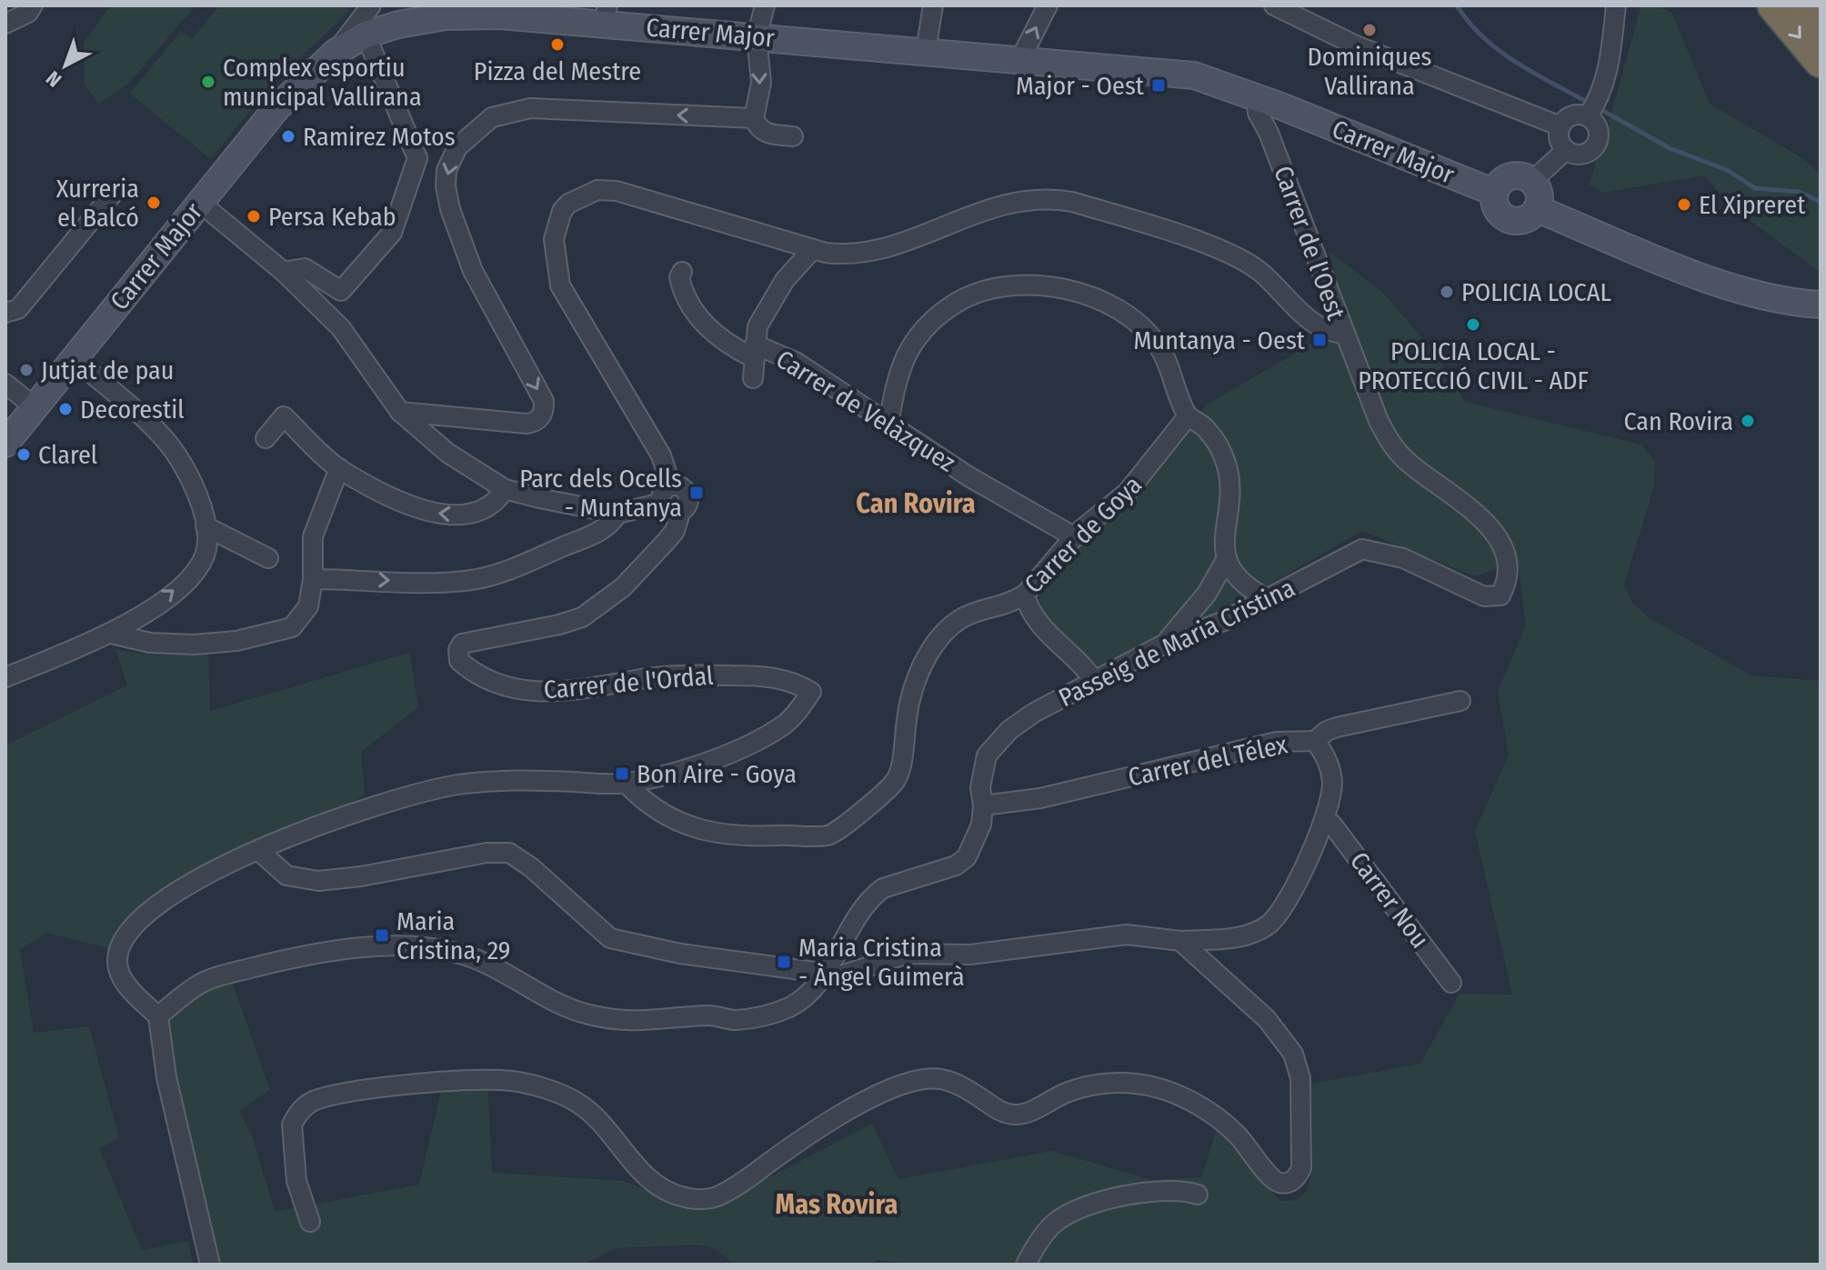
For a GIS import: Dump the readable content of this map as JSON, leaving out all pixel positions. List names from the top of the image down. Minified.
{"streets":{"street":["Carrer Major","Carrer de l'Oest","Carrer de Velàzquez","Carrer de Goya","Passeig de Maria Cristina","Carrer de l'Ordal","Carrer del Télex","Carrer Nou"]},"crossings":[["Carrer Major","Carrer de l'Oest"],["Carrer de l'Oest","Passeig de Maria Cristina"],["Carrer de Velàzquez","Carrer de Goya"],["Carrer de Goya","Carrer de l'Ordal"],["Passeig de Maria Cristina","Carrer del Télex"],["Carrer del Télex","Carrer Nou"]],"districts":["Can Rovira","Mas Rovira"],"places":{"other":["Dominiques Vallirana","Pizza del Mestre","Complex esportiu municipal Vallirana","Ramirez Motos","Xurreria el Balcó","El Xipreret","Persa Kebab","POLICIA LOCAL","POLICIA LOCAL - PROTECCIÓ CIVIL - ADF","Jutjat de pau","Decorestil","Can Rovira","Clarel"],"transit":["Major - Oest","Muntanya - Oest","Parc dels Ocells - Muntanya","Bon Aire - Goya","Maria Cristina, 29","Maria Cristina - Àngel Guimerà"]},"north":"bottom left"}
